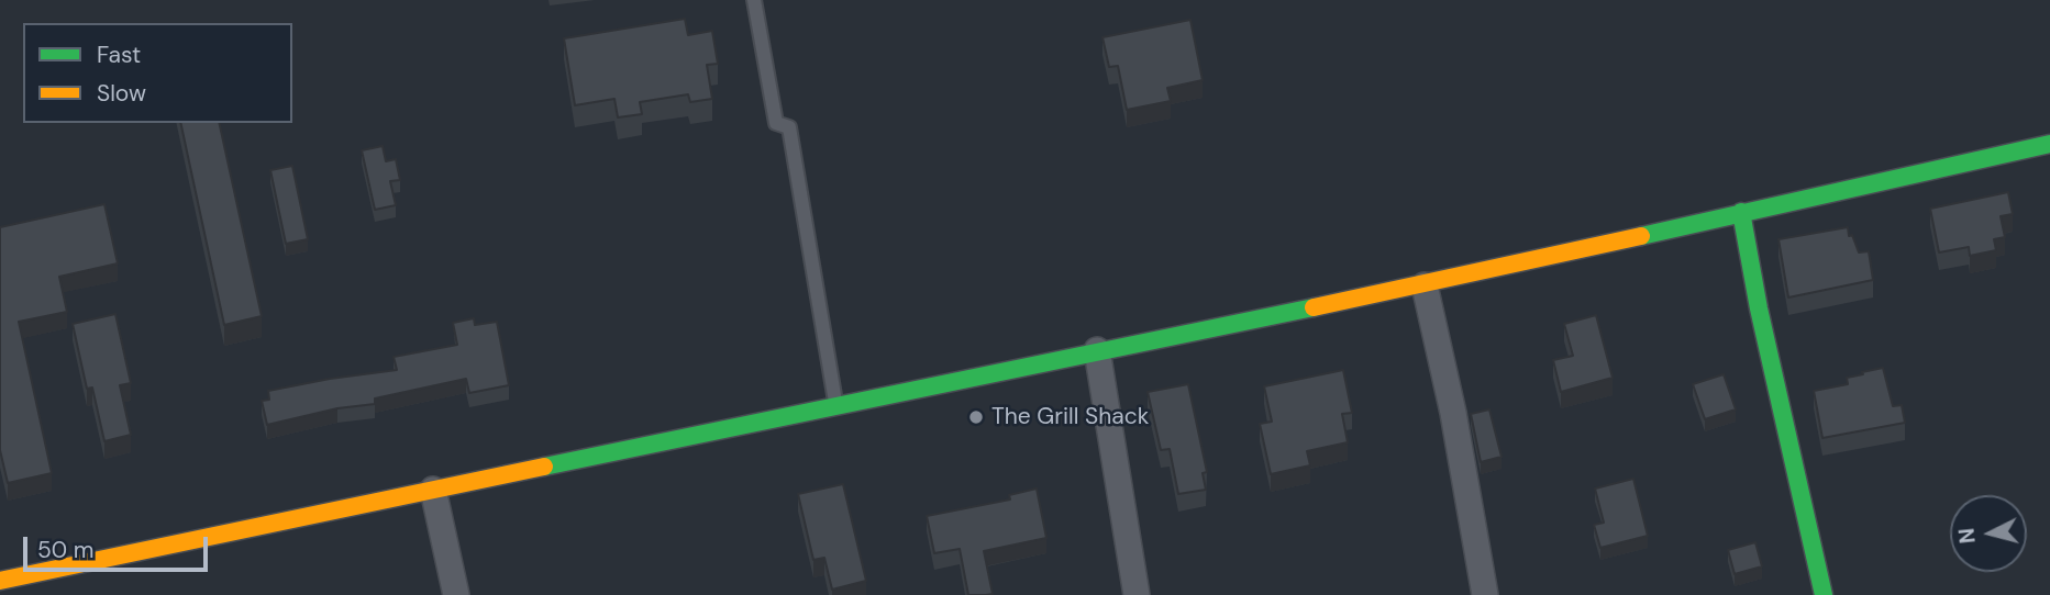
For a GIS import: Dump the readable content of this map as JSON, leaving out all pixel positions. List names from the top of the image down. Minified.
{"places":["The Grill Shack"],"legend":["Fast","Slow"],"scale_bar":"50 m","north":"left"}
